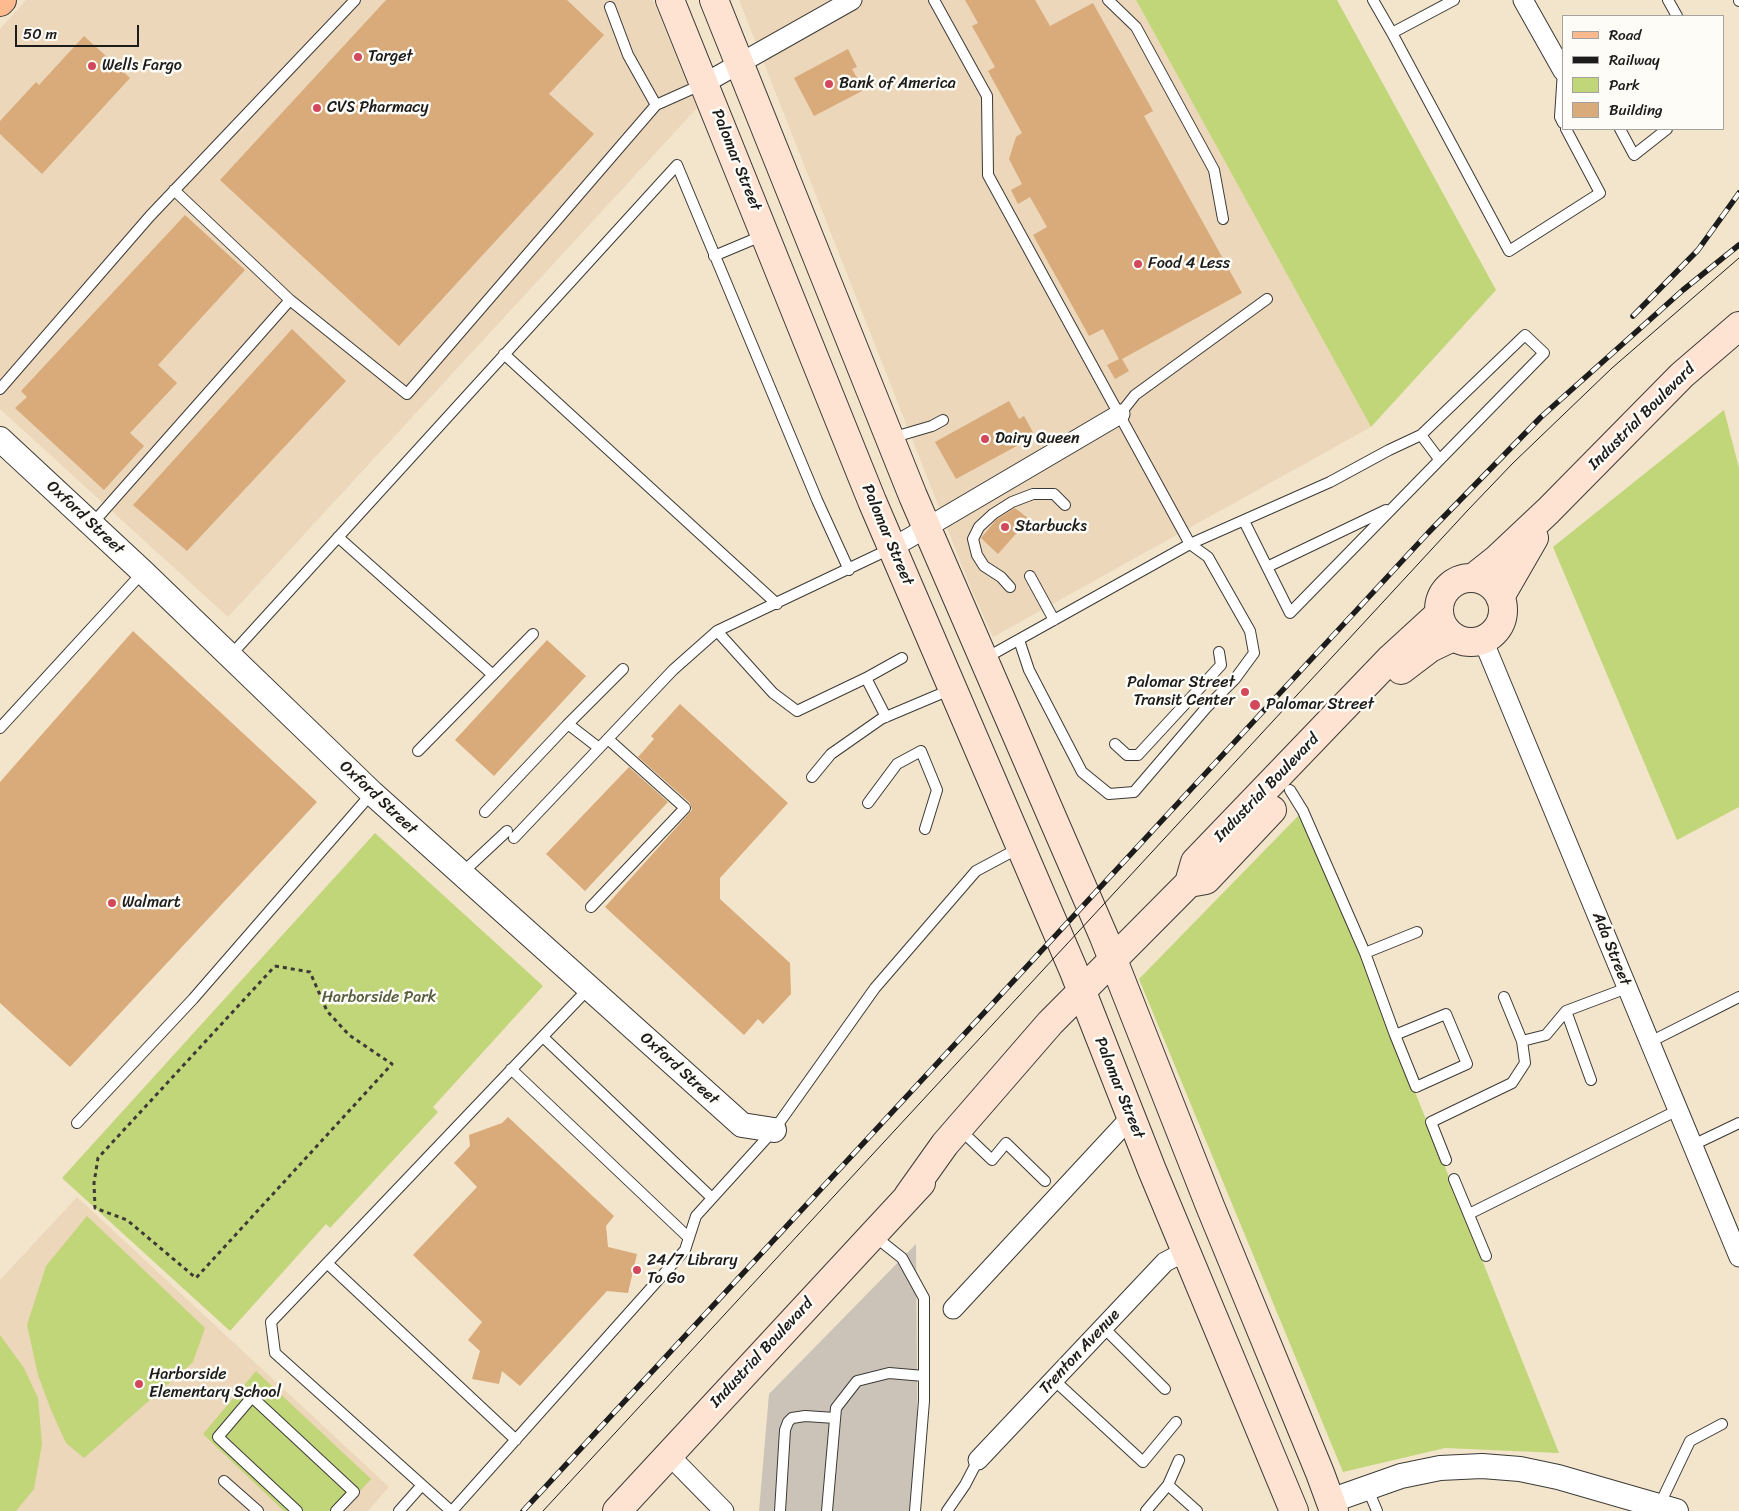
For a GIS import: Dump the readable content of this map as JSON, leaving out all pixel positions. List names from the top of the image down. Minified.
{"streets":{"main road":["Palomar Street","Industrial Boulevard"],"street":["Oxford Street","Ada Street","Trenton Avenue"]},"crossings":[["Palomar Street","Industrial Boulevard"],["Palomar Street","Trenton Avenue"],["Industrial Boulevard","Ada Street"]],"parks":["Harborside Park"],"places":["Target","Wells Fargo","Bank of America","CVS Pharmacy","Food 4 Less","Dairy Queen","Starbucks","Palomar Street Transit Center","Palomar Street","Walmart","24/7 Library To Go","Harborside Elementary School"],"legend":["Road","Railway","Park","Building"],"scale_bar":"50 m"}
